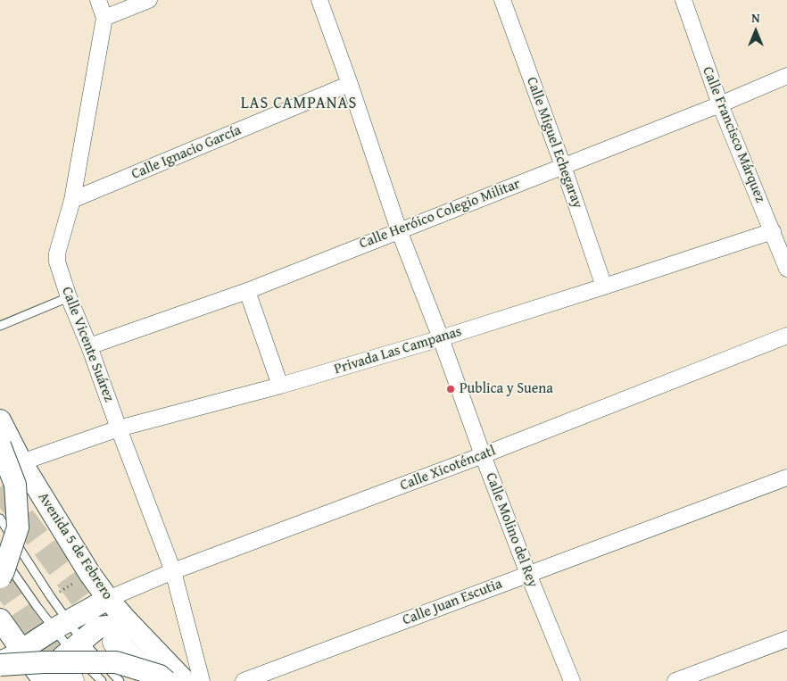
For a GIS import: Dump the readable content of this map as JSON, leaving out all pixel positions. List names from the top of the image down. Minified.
{"streets":{"main road":["Avenida 5 de Febrero"],"street":["Calle Francisco Márquez","Calle Miguel Echegaray","Calle Ignacio García","Calle Heróico Colegio Militar","Calle Vicente Suárez","Privada Las Campanas","Calle Xicoténcatl","Calle Molino del Rey","Calle Juan Escutia"]},"crossings":[["Calle Francisco Márquez","Calle Heróico Colegio Militar"],["Calle Francisco Márquez","Privada Las Campanas"],["Calle Miguel Echegaray","Calle Heróico Colegio Militar"],["Calle Miguel Echegaray","Privada Las Campanas"],["Calle Ignacio García","Calle Vicente Suárez"],["Calle Ignacio García","Calle Molino del Rey"],["Calle Heróico Colegio Militar","Calle Vicente Suárez"],["Calle Heróico Colegio Militar","Calle Molino del Rey"],["Calle Vicente Suárez","Privada Las Campanas"],["Calle Vicente Suárez","Calle Xicoténcatl"],["Privada Las Campanas","Calle Molino del Rey"],["Privada Las Campanas","Avenida 5 de Febrero"],["Calle Xicoténcatl","Calle Molino del Rey"],["Calle Xicoténcatl","Avenida 5 de Febrero"],["Calle Molino del Rey","Calle Juan Escutia"]],"districts":["LAS CAMPANAS"],"places":["Publica y Suena"],"north":"top"}
